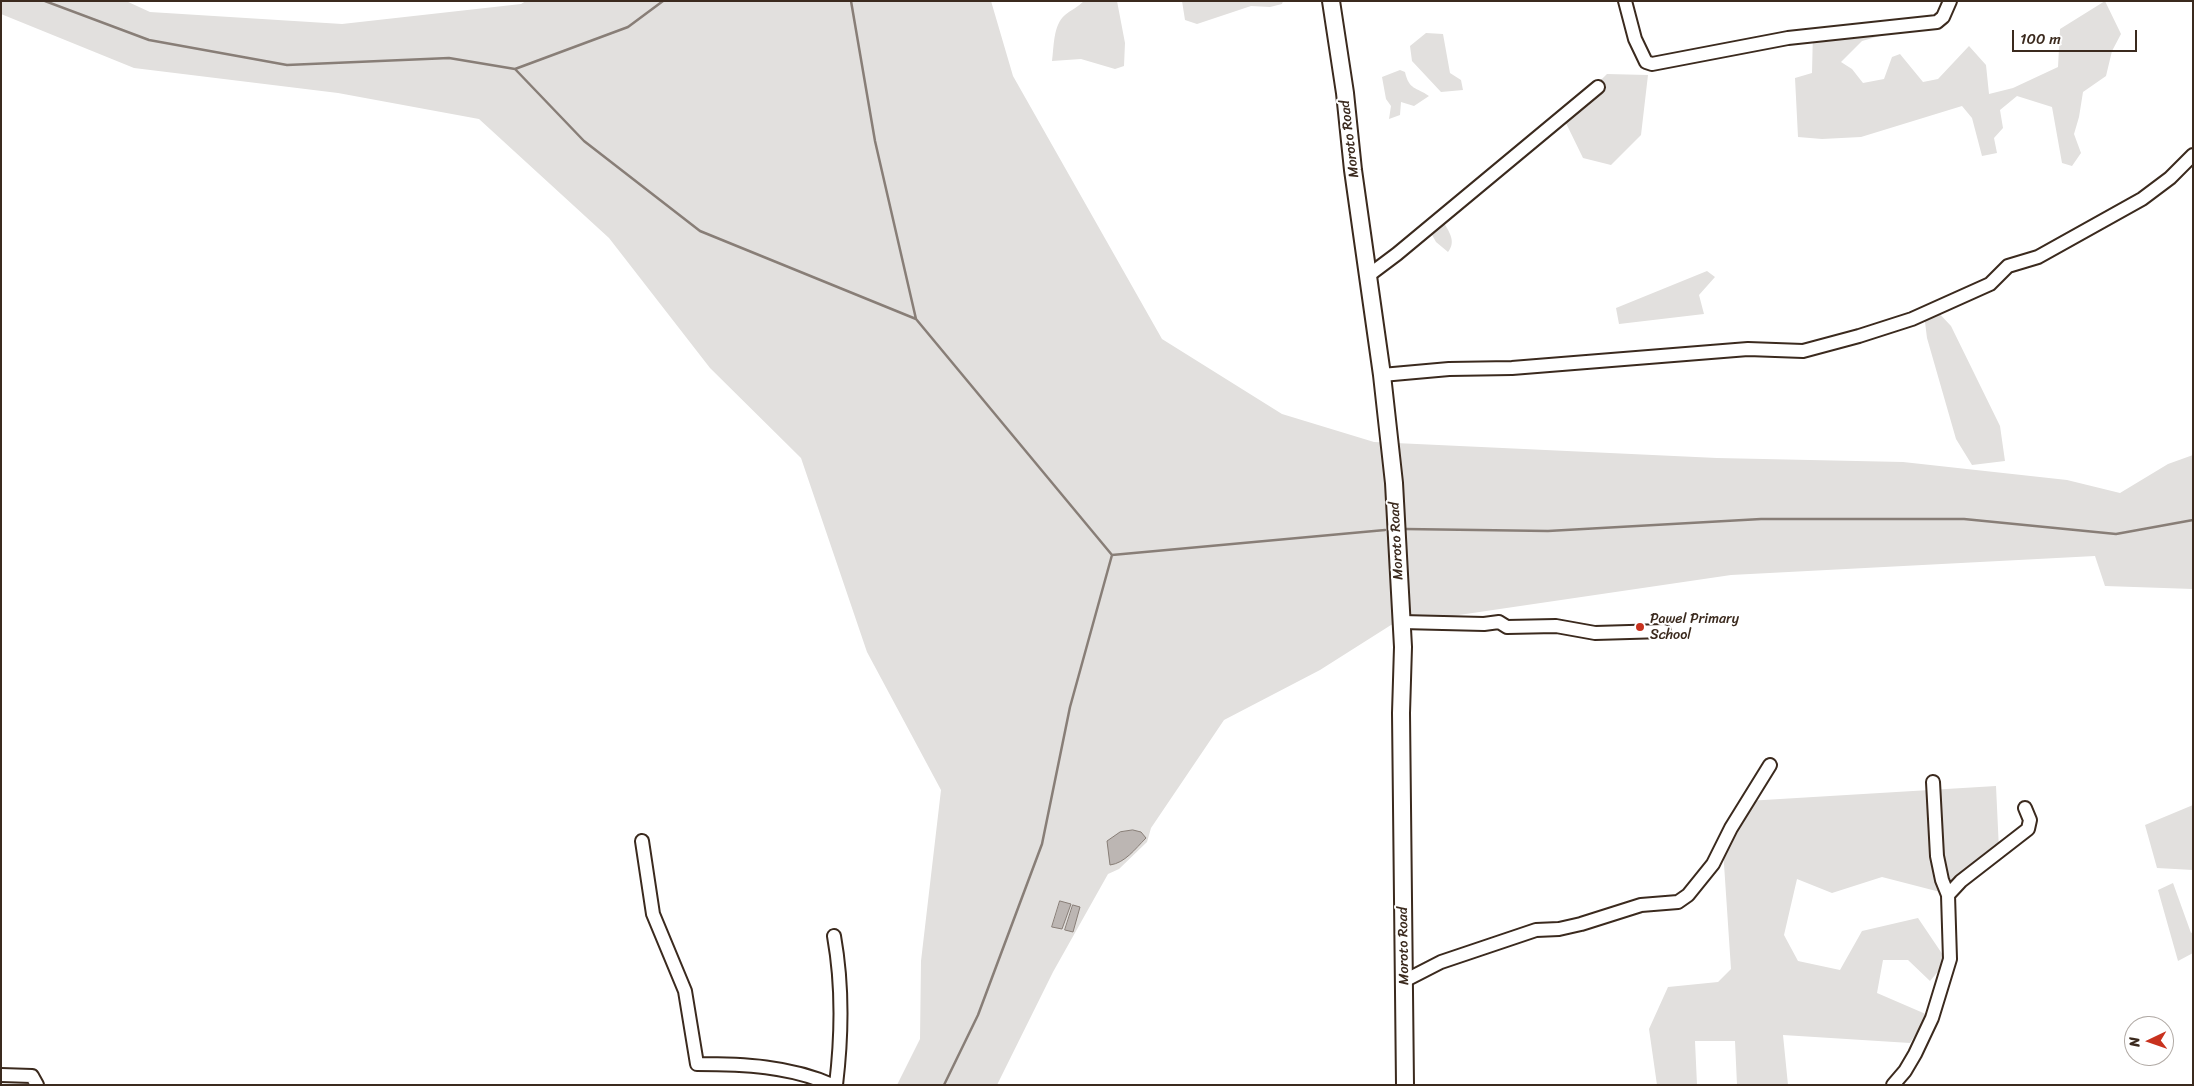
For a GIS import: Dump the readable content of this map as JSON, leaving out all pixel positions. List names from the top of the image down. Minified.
{"streets":{"main road":["Moroto Road"]},"places":["Pawel Primary School"],"scale_bar":"100 m","north":"left"}
